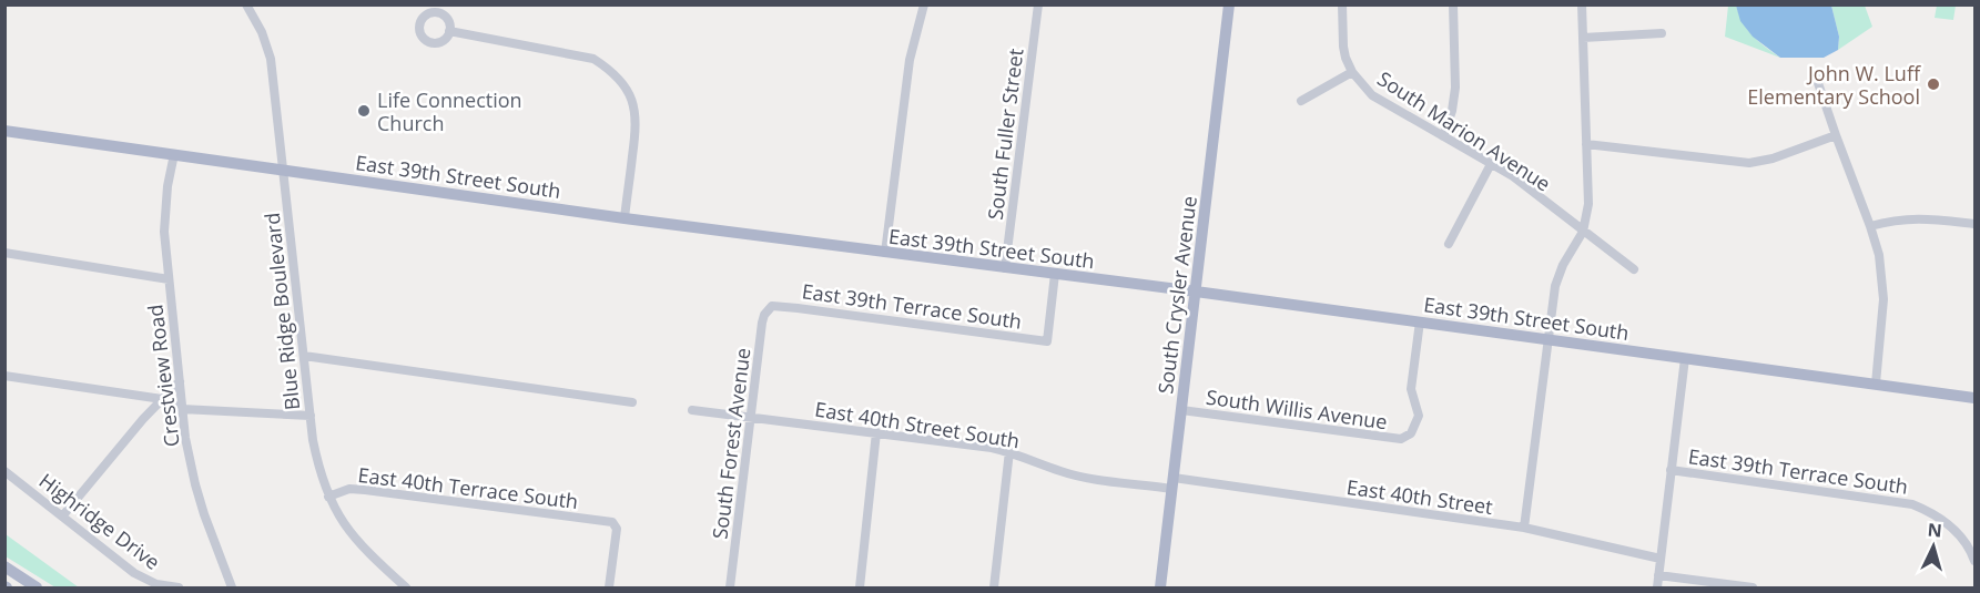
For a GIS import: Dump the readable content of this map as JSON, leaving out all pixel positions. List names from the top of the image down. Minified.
{"streets":{"main road":["East 39th Street South","South Crysler Avenue"],"street":["South Marion Avenue","South Fuller Street","East 39th Terrace South","Blue Ridge Boulevard","Crestview Road","South Willis Avenue","East 40th Street South","South Forest Avenue","East 40th Terrace South","East 40th Street","Highridge Drive"]},"crossings":[["South Fuller Street","East 39th Street South"],["East 39th Street South","South Crysler Avenue"],["East 39th Street South","East 39th Terrace South"],["East 39th Street South","Blue Ridge Boulevard"],["East 39th Street South","Crestview Road"],["East 39th Street South","South Willis Avenue"],["South Crysler Avenue","South Willis Avenue"],["South Crysler Avenue","East 40th Street South"],["South Crysler Avenue","East 40th Street"],["East 39th Terrace South","South Forest Avenue"],["Blue Ridge Boulevard","East 40th Terrace South"],["East 40th Street South","South Forest Avenue"],["East 40th Street South","East 40th Street"]],"places":["John W. Luff Elementary School","Life Connection Church"],"north":"top"}
